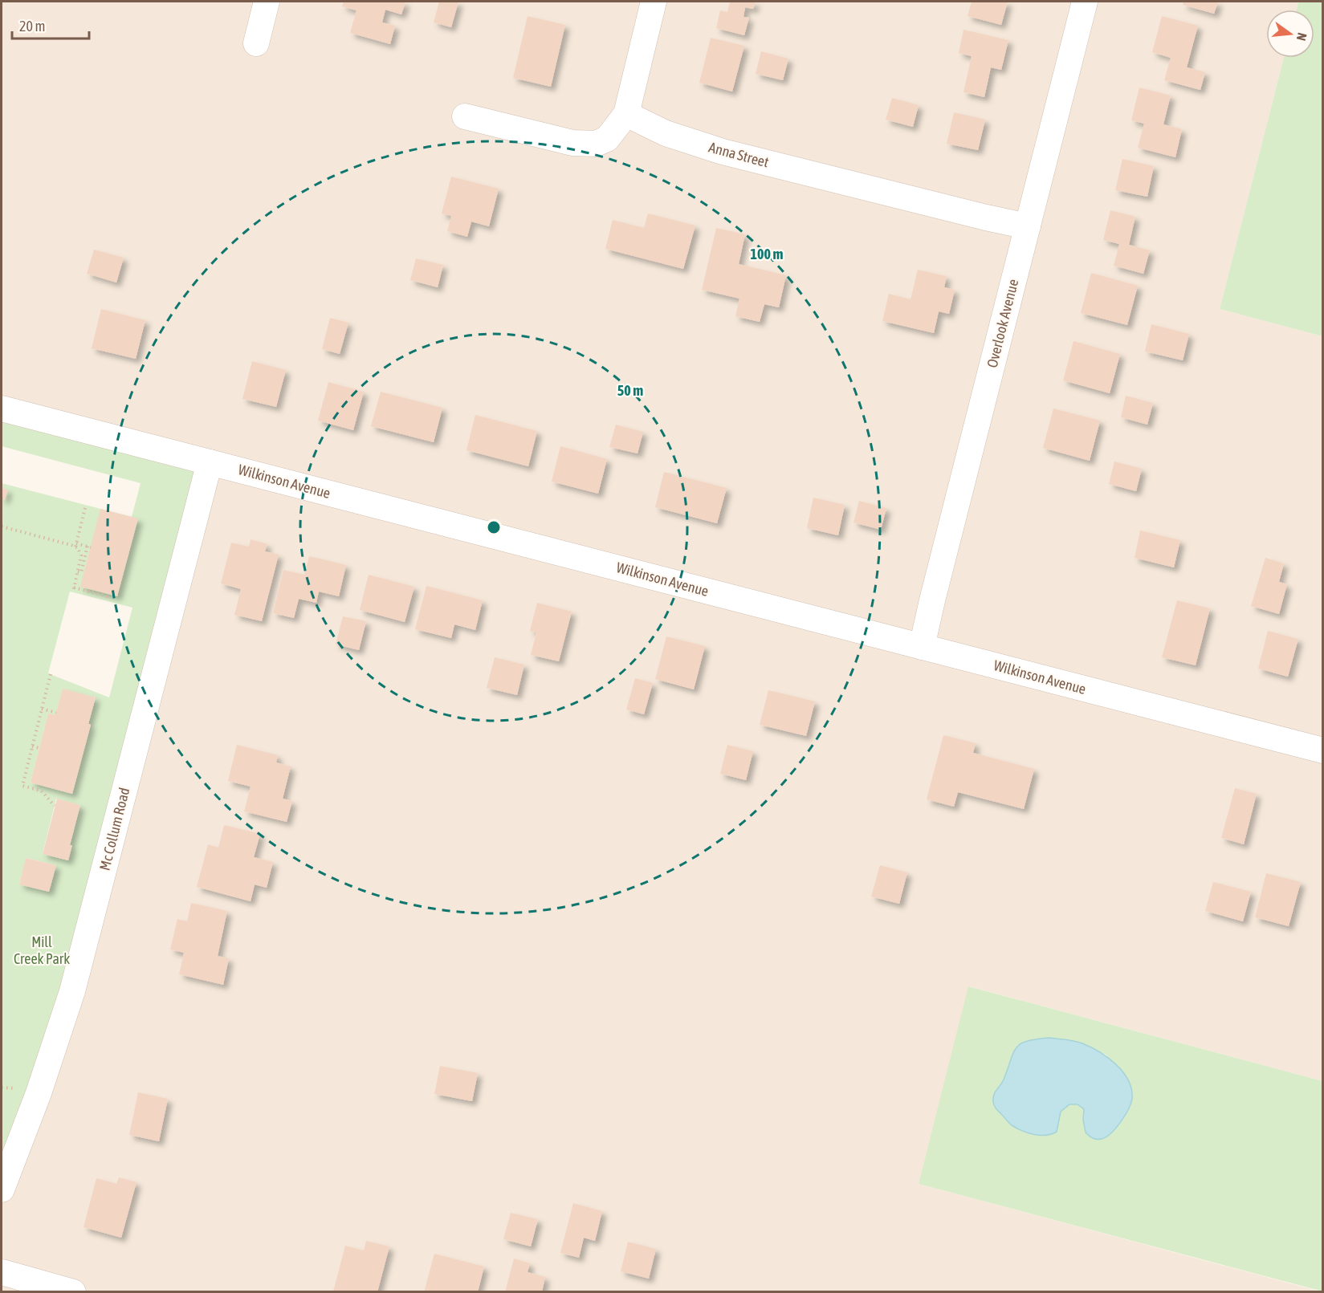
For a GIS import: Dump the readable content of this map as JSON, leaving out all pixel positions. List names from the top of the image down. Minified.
{"streets":{"street":["Anna Street","Overlook Avenue","Wilkinson Avenue","Mc Collum Road"]},"crossings":[["Anna Street","Overlook Avenue"],["Overlook Avenue","Wilkinson Avenue"],["Wilkinson Avenue","Mc Collum Road"]],"parks":["Mill Creek Park"],"scale_bar":"20 m","north":"right","rings":["100 m","50 m"]}
